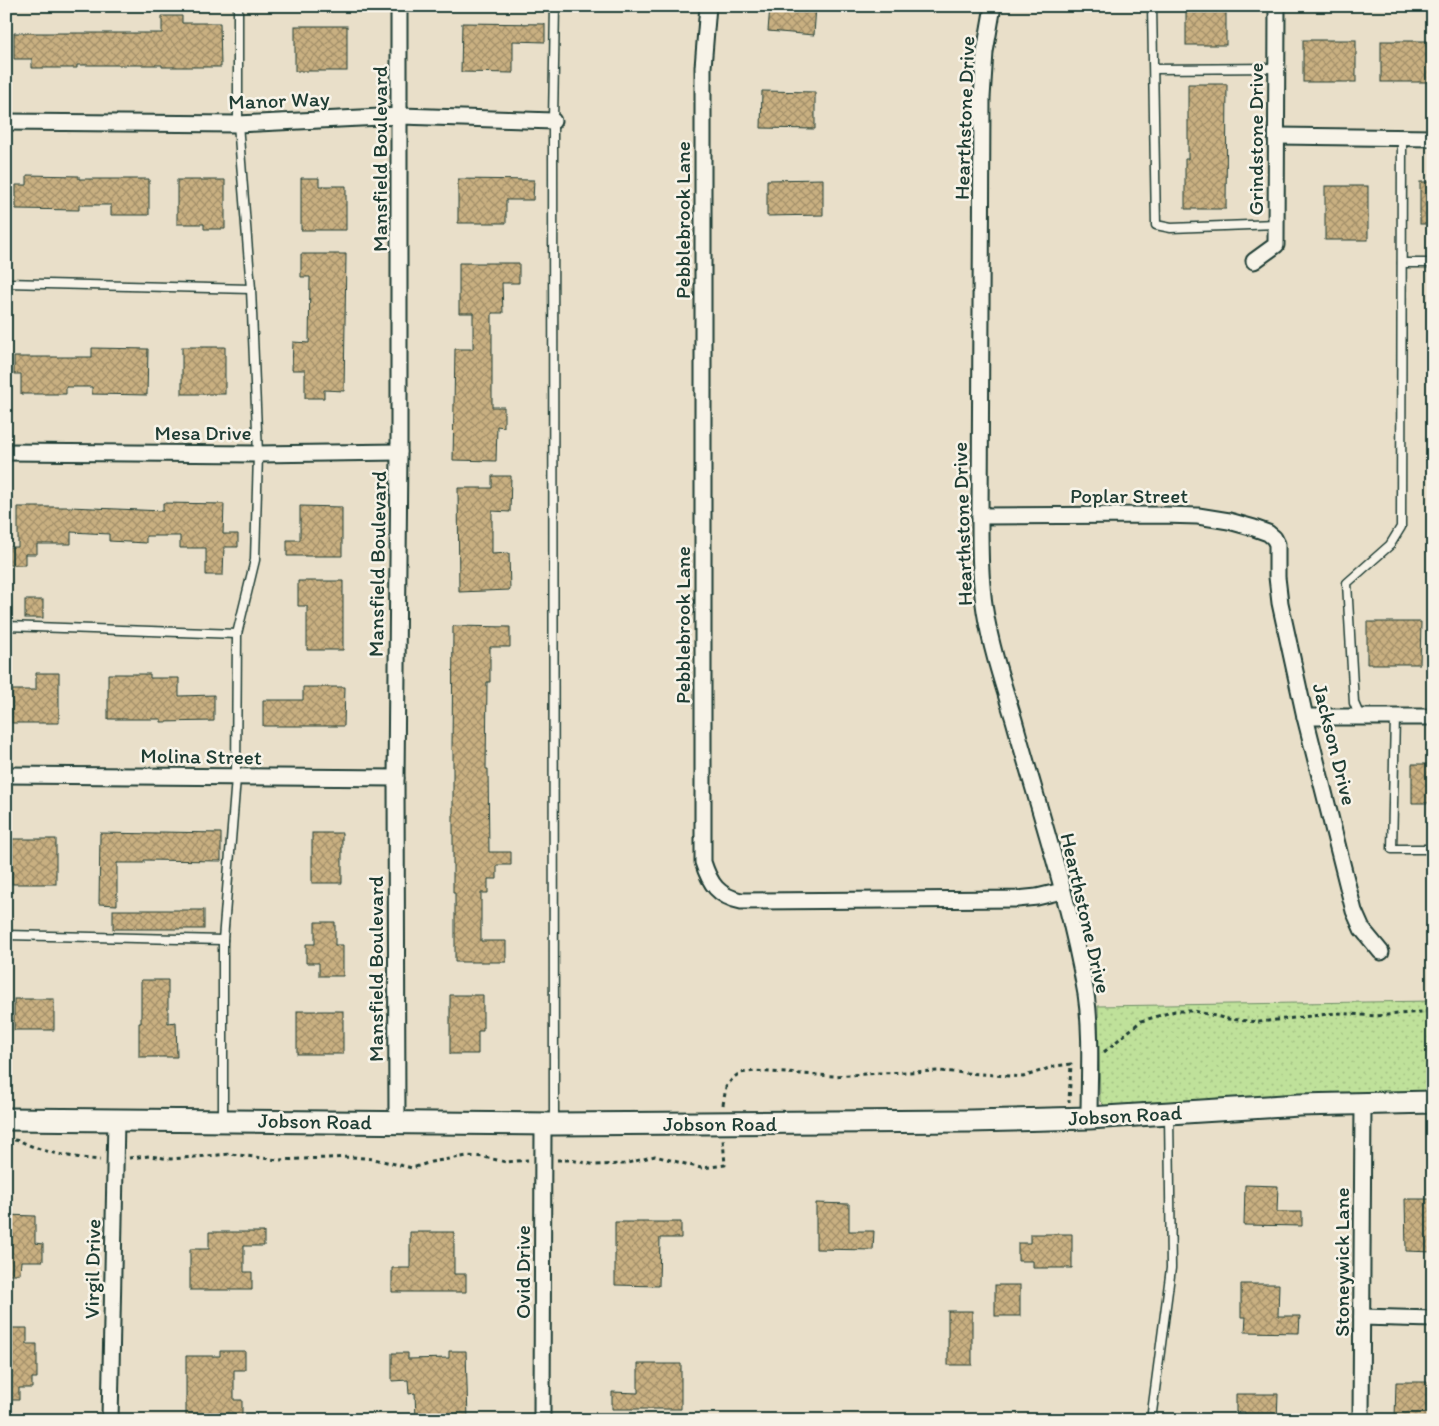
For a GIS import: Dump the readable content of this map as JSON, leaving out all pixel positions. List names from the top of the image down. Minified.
{"streets":{"street":["Manor Way","Hearthstone Drive","Grindstone Drive","Mansfield Boulevard","Pebblebrook Lane","Mesa Drive","Poplar Street","Jackson Drive","Molina Street","Jobson Road","Stoneywick Lane","Virgil Drive","Ovid Drive"]},"crossings":[["Manor Way","Mansfield Boulevard"],["Hearthstone Drive","Pebblebrook Lane"],["Hearthstone Drive","Poplar Street"],["Hearthstone Drive","Jobson Road"],["Mansfield Boulevard","Mesa Drive"],["Mansfield Boulevard","Molina Street"],["Mansfield Boulevard","Jobson Road"],["Poplar Street","Jackson Drive"],["Jobson Road","Stoneywick Lane"],["Jobson Road","Virgil Drive"],["Jobson Road","Ovid Drive"]]}
